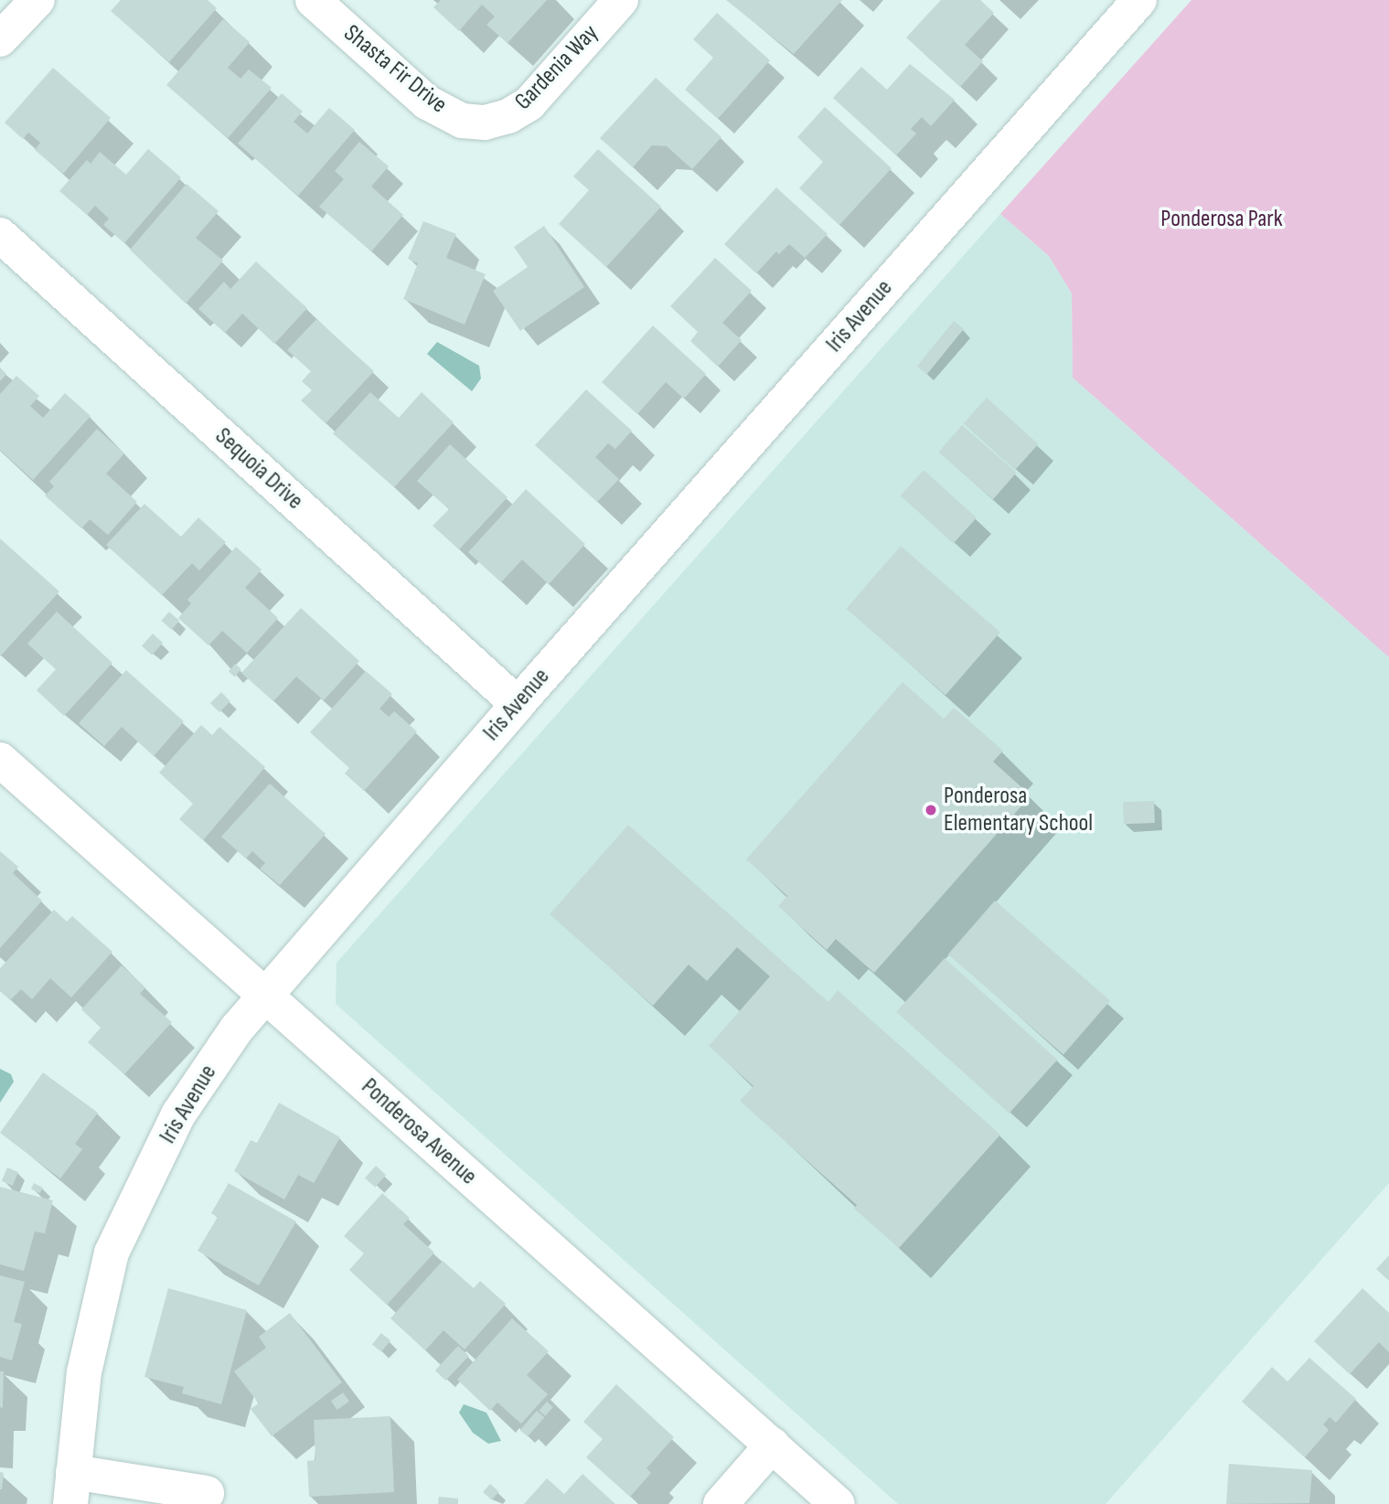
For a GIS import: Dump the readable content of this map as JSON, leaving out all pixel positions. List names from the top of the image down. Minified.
{"streets":{"street":["Gardenia Way","Shasta Fir Drive","Iris Avenue","Sequoia Drive","Ponderosa Avenue"]},"crossings":[["Gardenia Way","Shasta Fir Drive"],["Iris Avenue","Sequoia Drive"],["Iris Avenue","Ponderosa Avenue"]],"parks":["Ponderosa Park"],"places":["Ponderosa Elementary School"]}
